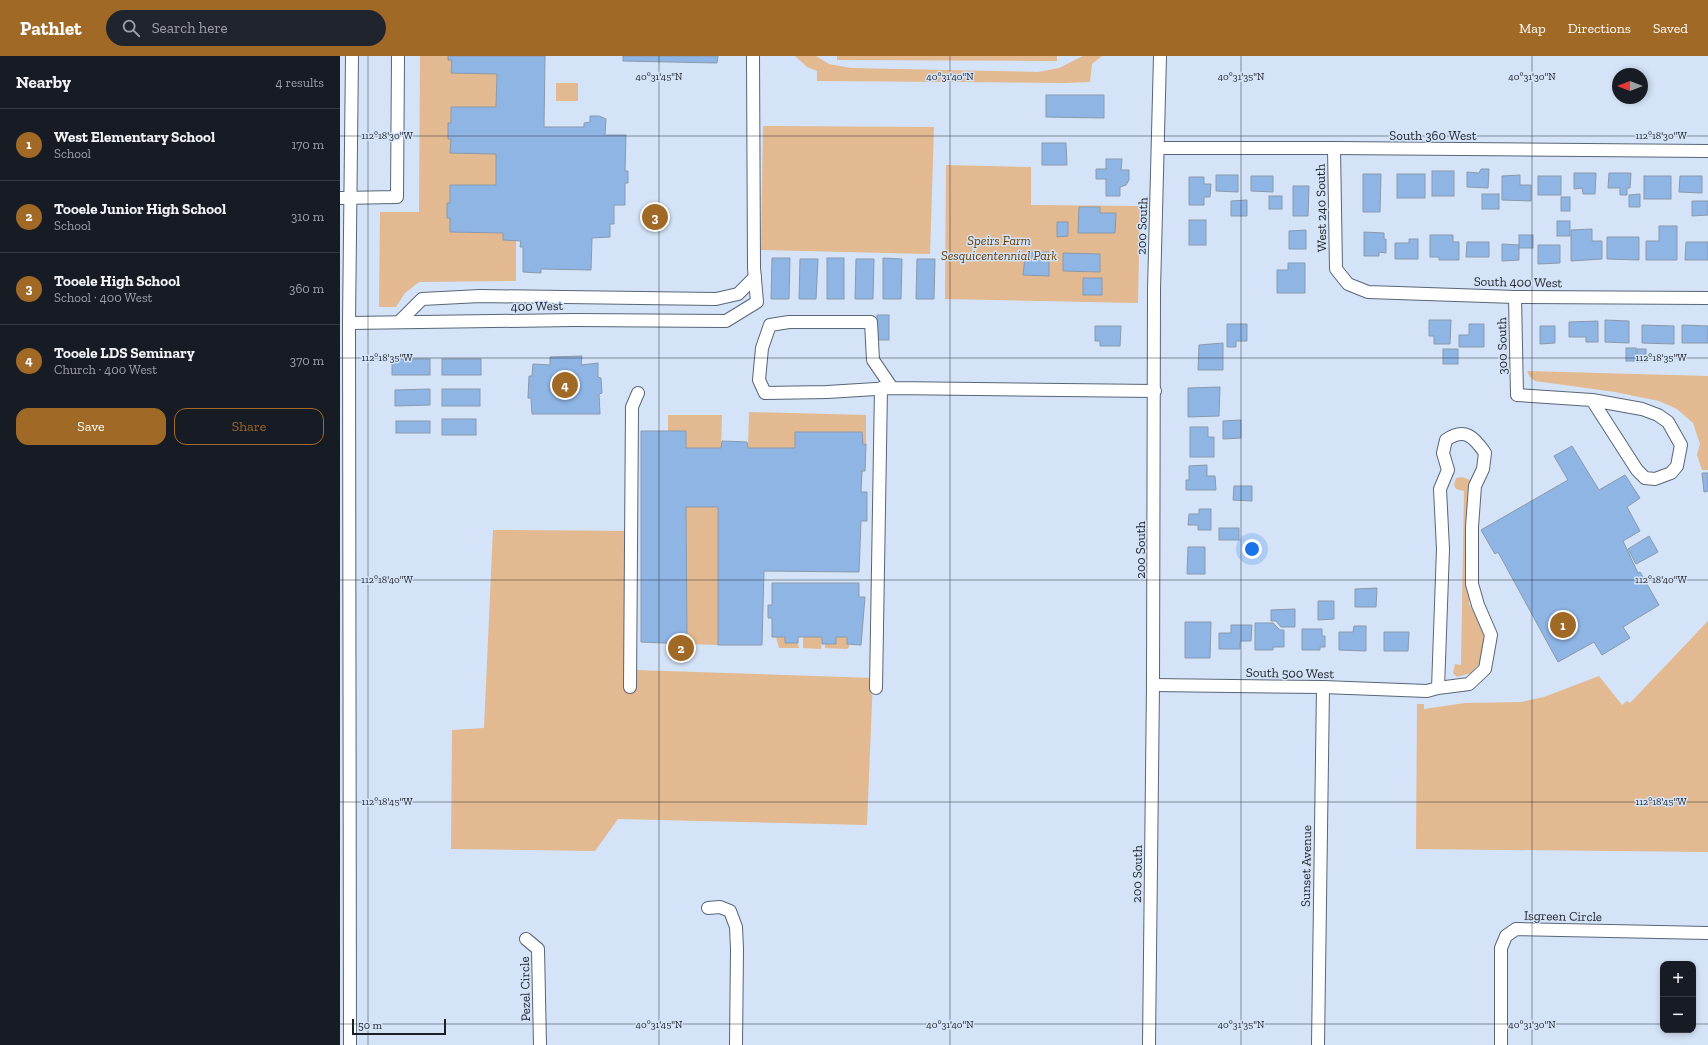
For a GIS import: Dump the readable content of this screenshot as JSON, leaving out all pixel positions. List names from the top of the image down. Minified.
{"streets":{"street":["South 360 West","West 240 South","200 South","South 400 West","400 West","300 South","South 500 West","Sunset Avenue","Isgreen Circle","Pezel Circle"]},"crossings":[["South 360 West","West 240 South"],["South 360 West","200 South"],["West 240 South","South 400 West"],["200 South","South 500 West"],["South 400 West","300 South"],["South 500 West","Sunset Avenue"]],"parks":["Speirs Farm Sesquicentennial Park"],"scale_bar":"50 m","north":"left","page":{"header":"Pathlet","search":"Search here","nav":["Map","Directions","Saved"],"heading":["Nearby","4 results"],"list":[{"mark":"1","name":"West Elementary School","note":"School","value":"170 m"},{"mark":"2","name":"Tooele Junior High School","note":"School","value":"310 m"},{"mark":"3","name":"Tooele High School","note":"School · 400 West","value":"360 m"},{"mark":"4","name":"Tooele LDS Seminary","note":"Church · 400 West","value":"370 m"}],"pins":["3","4","1","2"],"buttons":["Save","Share"],"map_buttons":["+","−"],"scale":"50 m"},"coordinates":["40°31'45\"N","40°31'40\"N","40°31'35\"N","40°31'30\"N","112°18'30\"W","112°18'35\"W","112°18'40\"W","112°18'45\"W"]}
